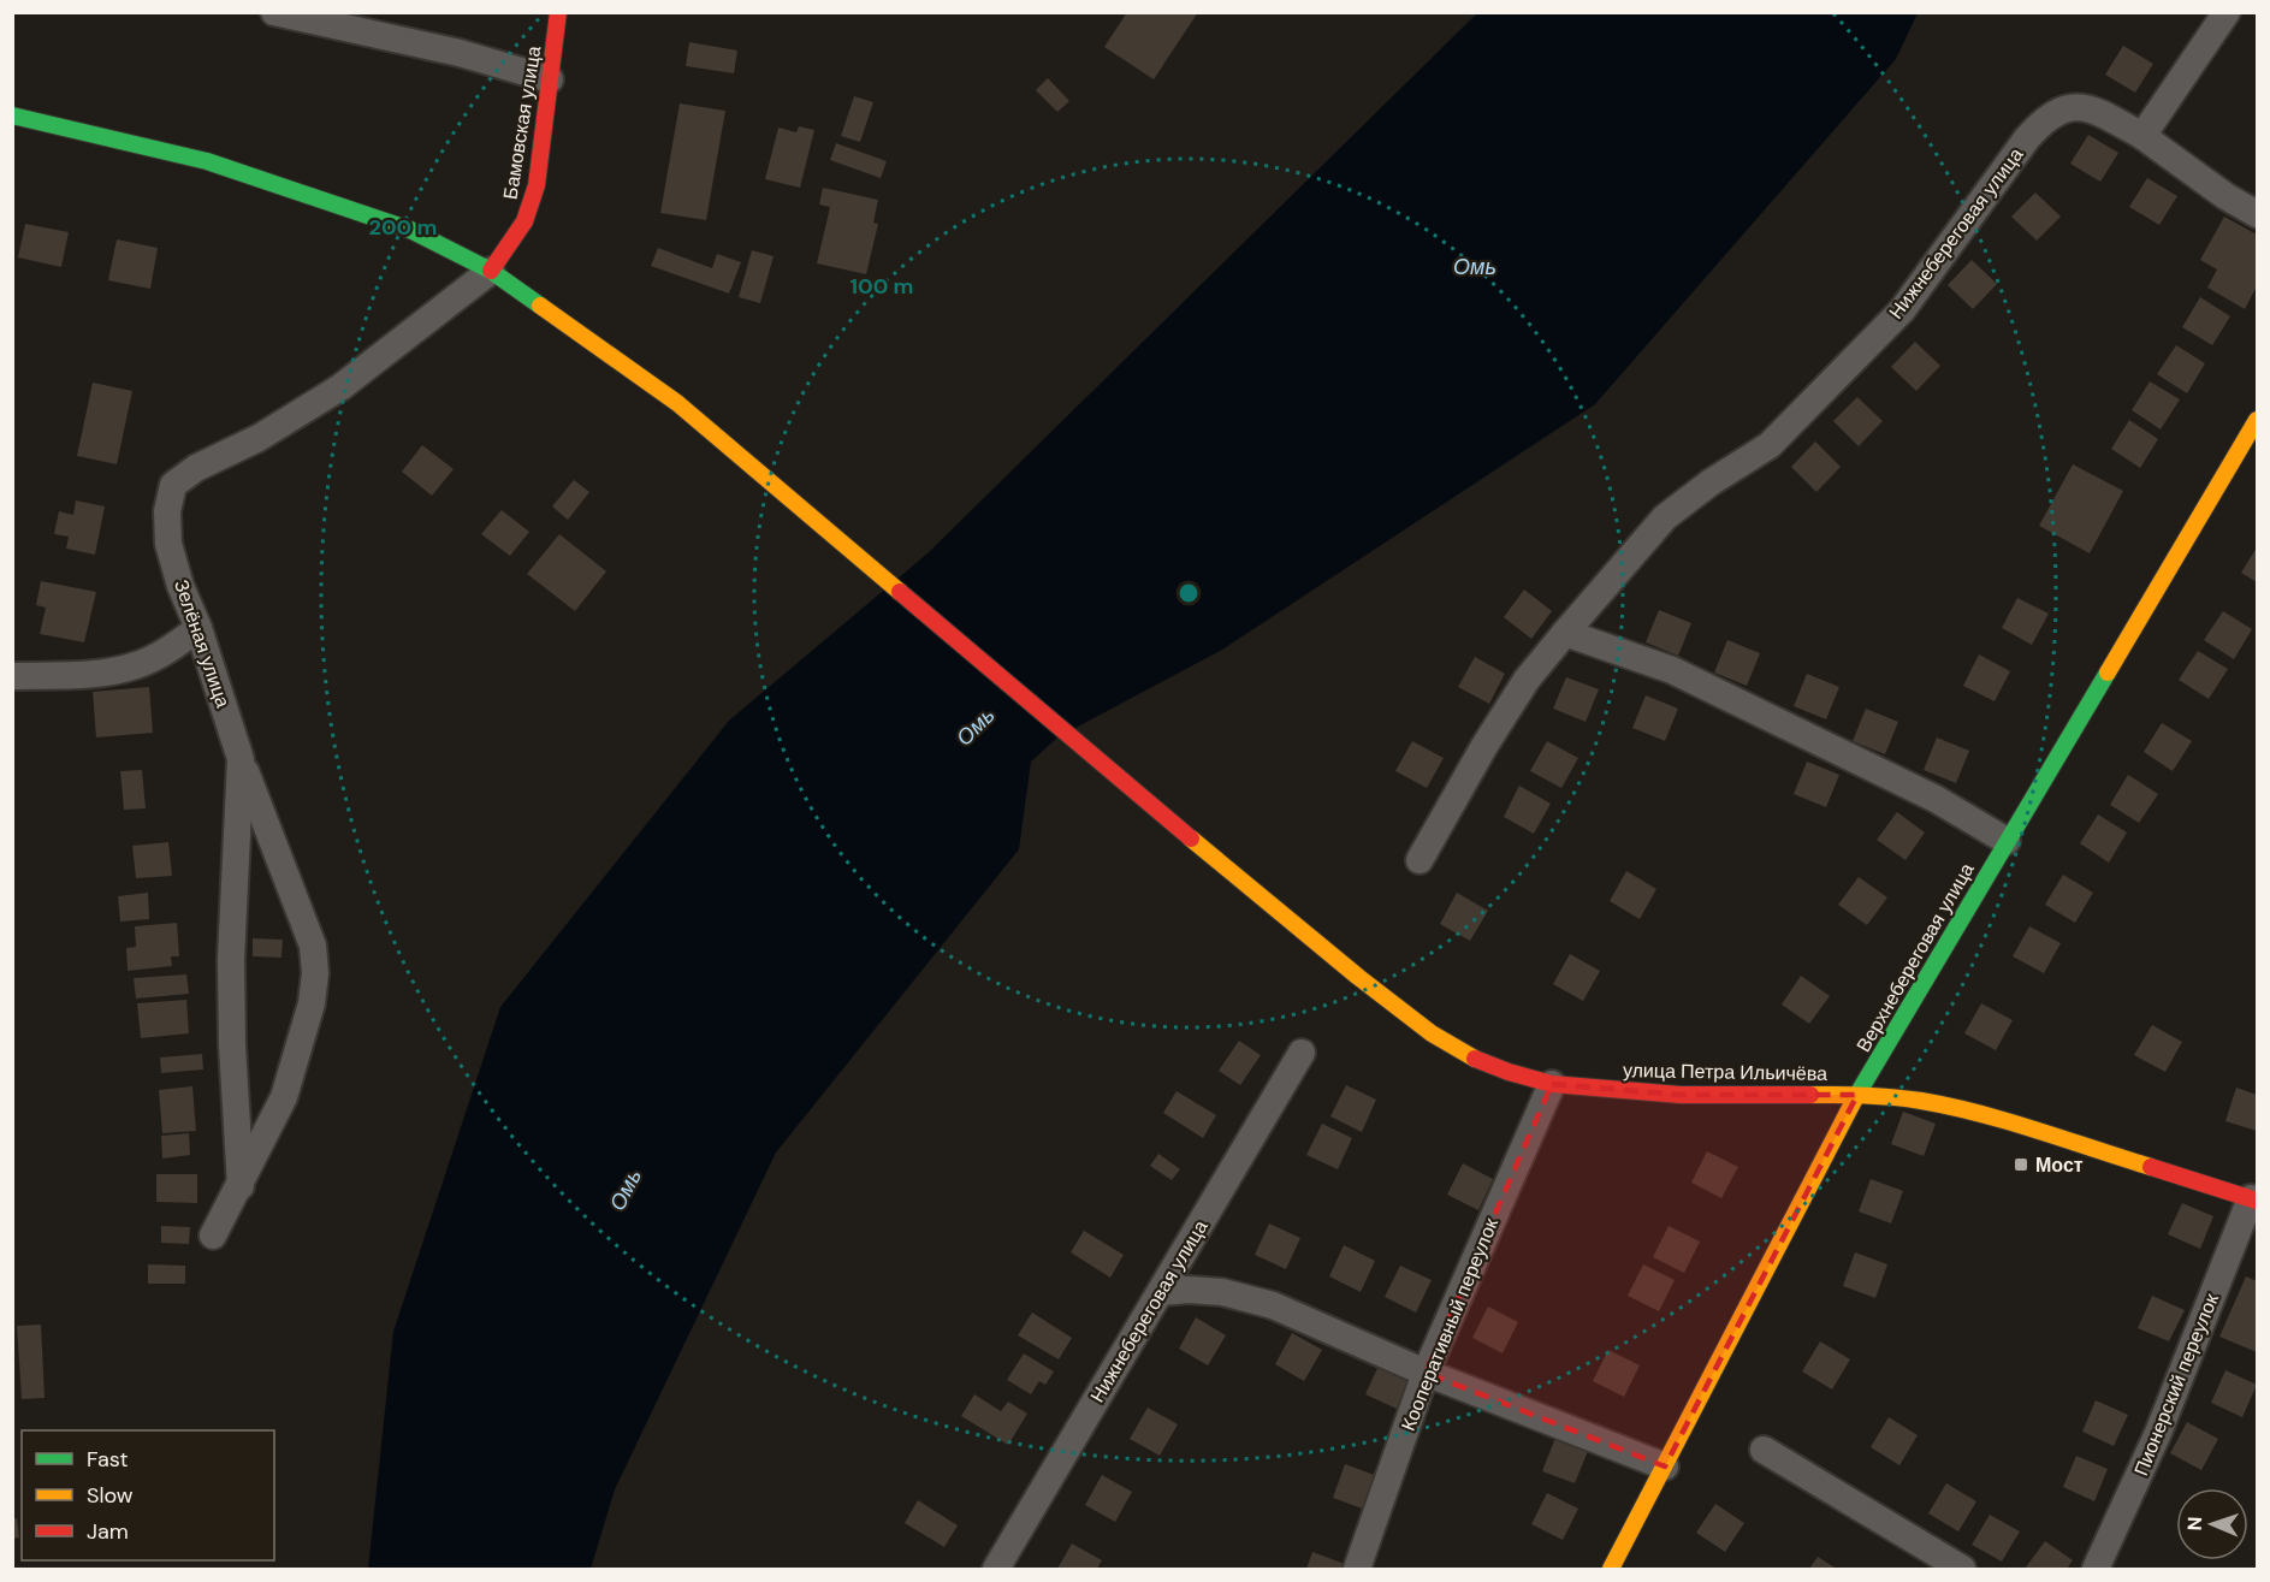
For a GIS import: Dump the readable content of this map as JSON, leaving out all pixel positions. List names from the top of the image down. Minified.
{"streets":{"main road":["Бамовская улица","Верхнебереговая улица","улица Петра Ильичёва"],"street":["Нижнебереговая улица","Зелёная улица","Кооперативный переулок","Пионерский переулок"]},"crossings":[["Бамовская улица","Зелёная улица"],["Бамовская улица","улица Петра Ильичёва"],["Зелёная улица","улица Петра Ильичёва"],["Верхнебереговая улица","улица Петра Ильичёва"],["улица Петра Ильичёва","Кооперативный переулок"],["улица Петра Ильичёва","Пионерский переулок"]],"water":["Омь"],"places":{"transit":["Мост"]},"legend":["Fast","Slow","Jam"],"north":"left","rings":["200 m","100 m"]}
